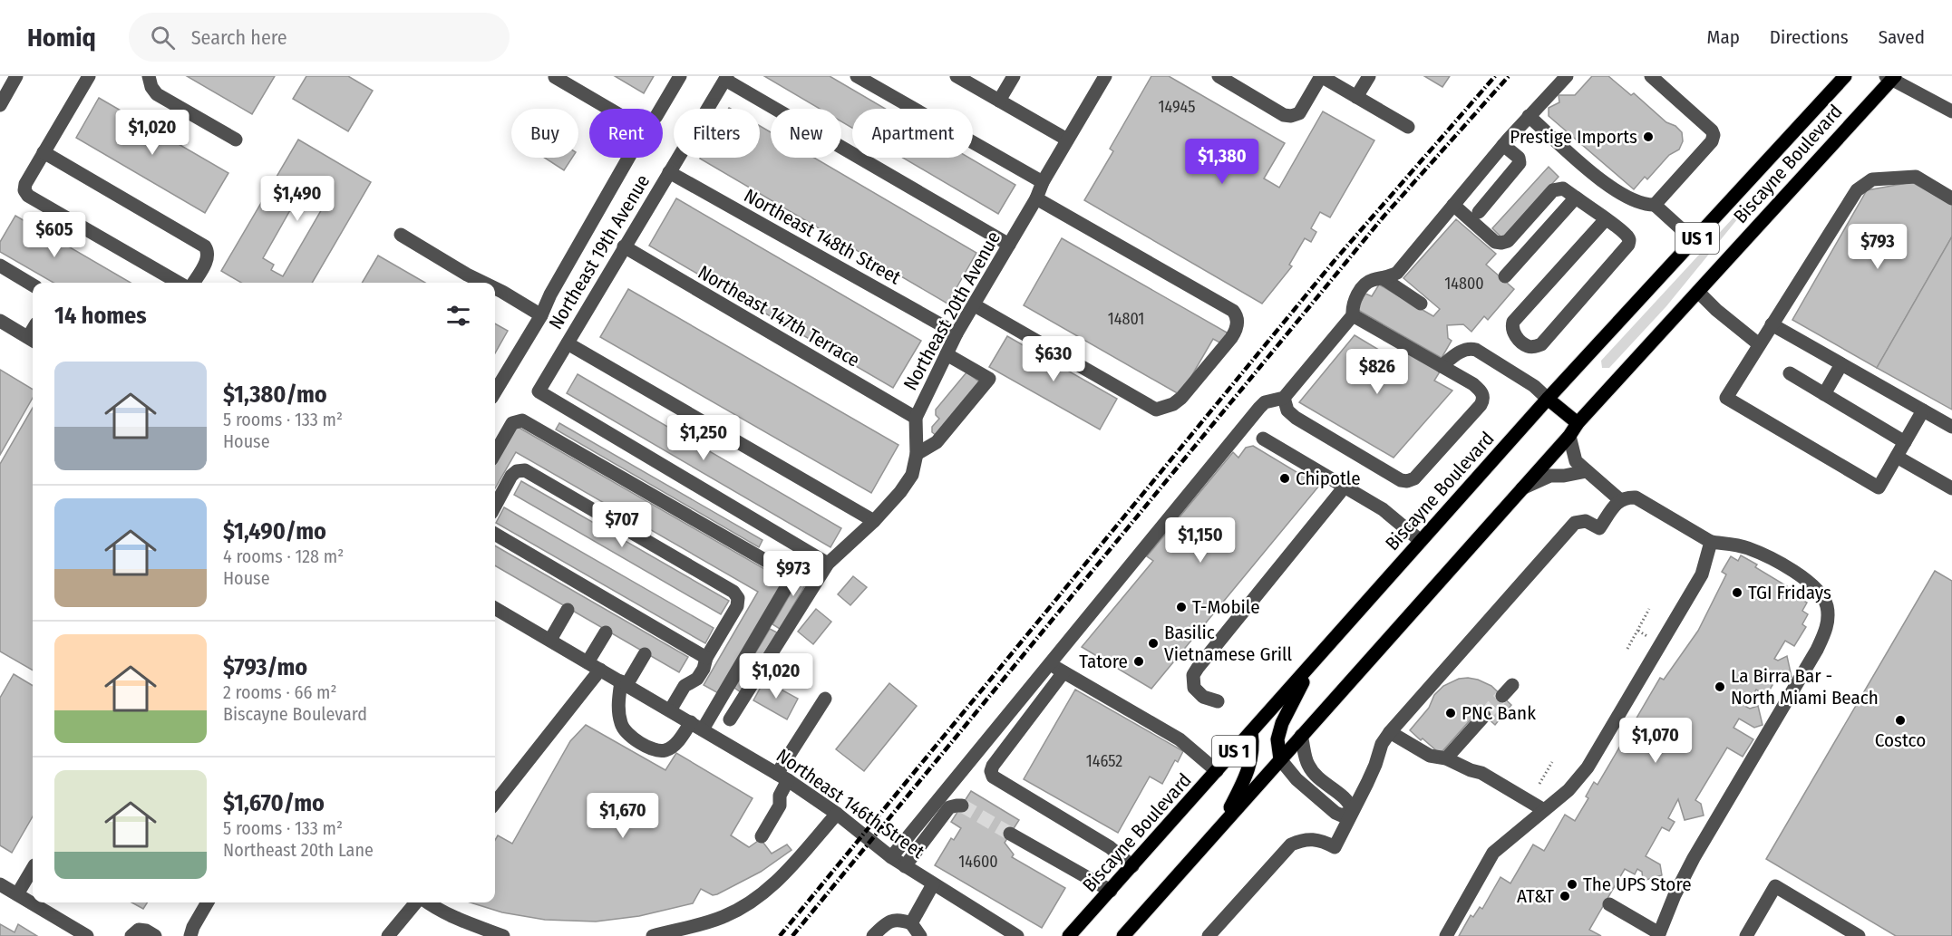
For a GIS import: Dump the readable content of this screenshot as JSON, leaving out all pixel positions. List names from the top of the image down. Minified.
{"streets":{"main road":["Biscayne Boulevard","US 1"],"street":["Northeast 148th Street","Northeast 19th Avenue","Northeast 20th Avenue","Northeast 147th Terrace","Northeast 146th Street"]},"crossings":[["Northeast 148th Street","Northeast 19th Avenue"],["Northeast 148th Street","Northeast 20th Avenue"],["Northeast 19th Avenue","Northeast 20th Avenue"],["Northeast 19th Avenue","Northeast 147th Terrace"],["Northeast 20th Avenue","Northeast 147th Terrace"]],"places":["Prestige Imports","Chipotle","TGI Fridays","T-Mobile","Basilic Vietnamese Grill","Tatore","La Birra Bar - North Miami Beach","PNC Bank","Costco","The UPS Store","AT&T"],"house_numbers":["14945","14800","14801","14652","14600"],"page":{"header":"Homiq","search":"Search here","nav":["Map","Directions","Saved"],"chip":["Buy","Rent","Filters","New","Apartment"],"price":["$1,020","$1,380","$1,490","$605","$793","$630","$826","$1,250","$707","$1,150","$973","$1,020","$1,070","$1,670"],"heading":"14 homes","list":[{"name":"$1,380/mo","note":"5 rooms · 133 m² · House"},{"name":"$1,490/mo","note":"4 rooms · 128 m² · House"},{"name":"$793/mo","note":"2 rooms · 66 m² · Biscayne Boulevard"},{"name":"$1,670/mo","note":"5 rooms · 133 m² · Northeast 20th Lane"}]}}
